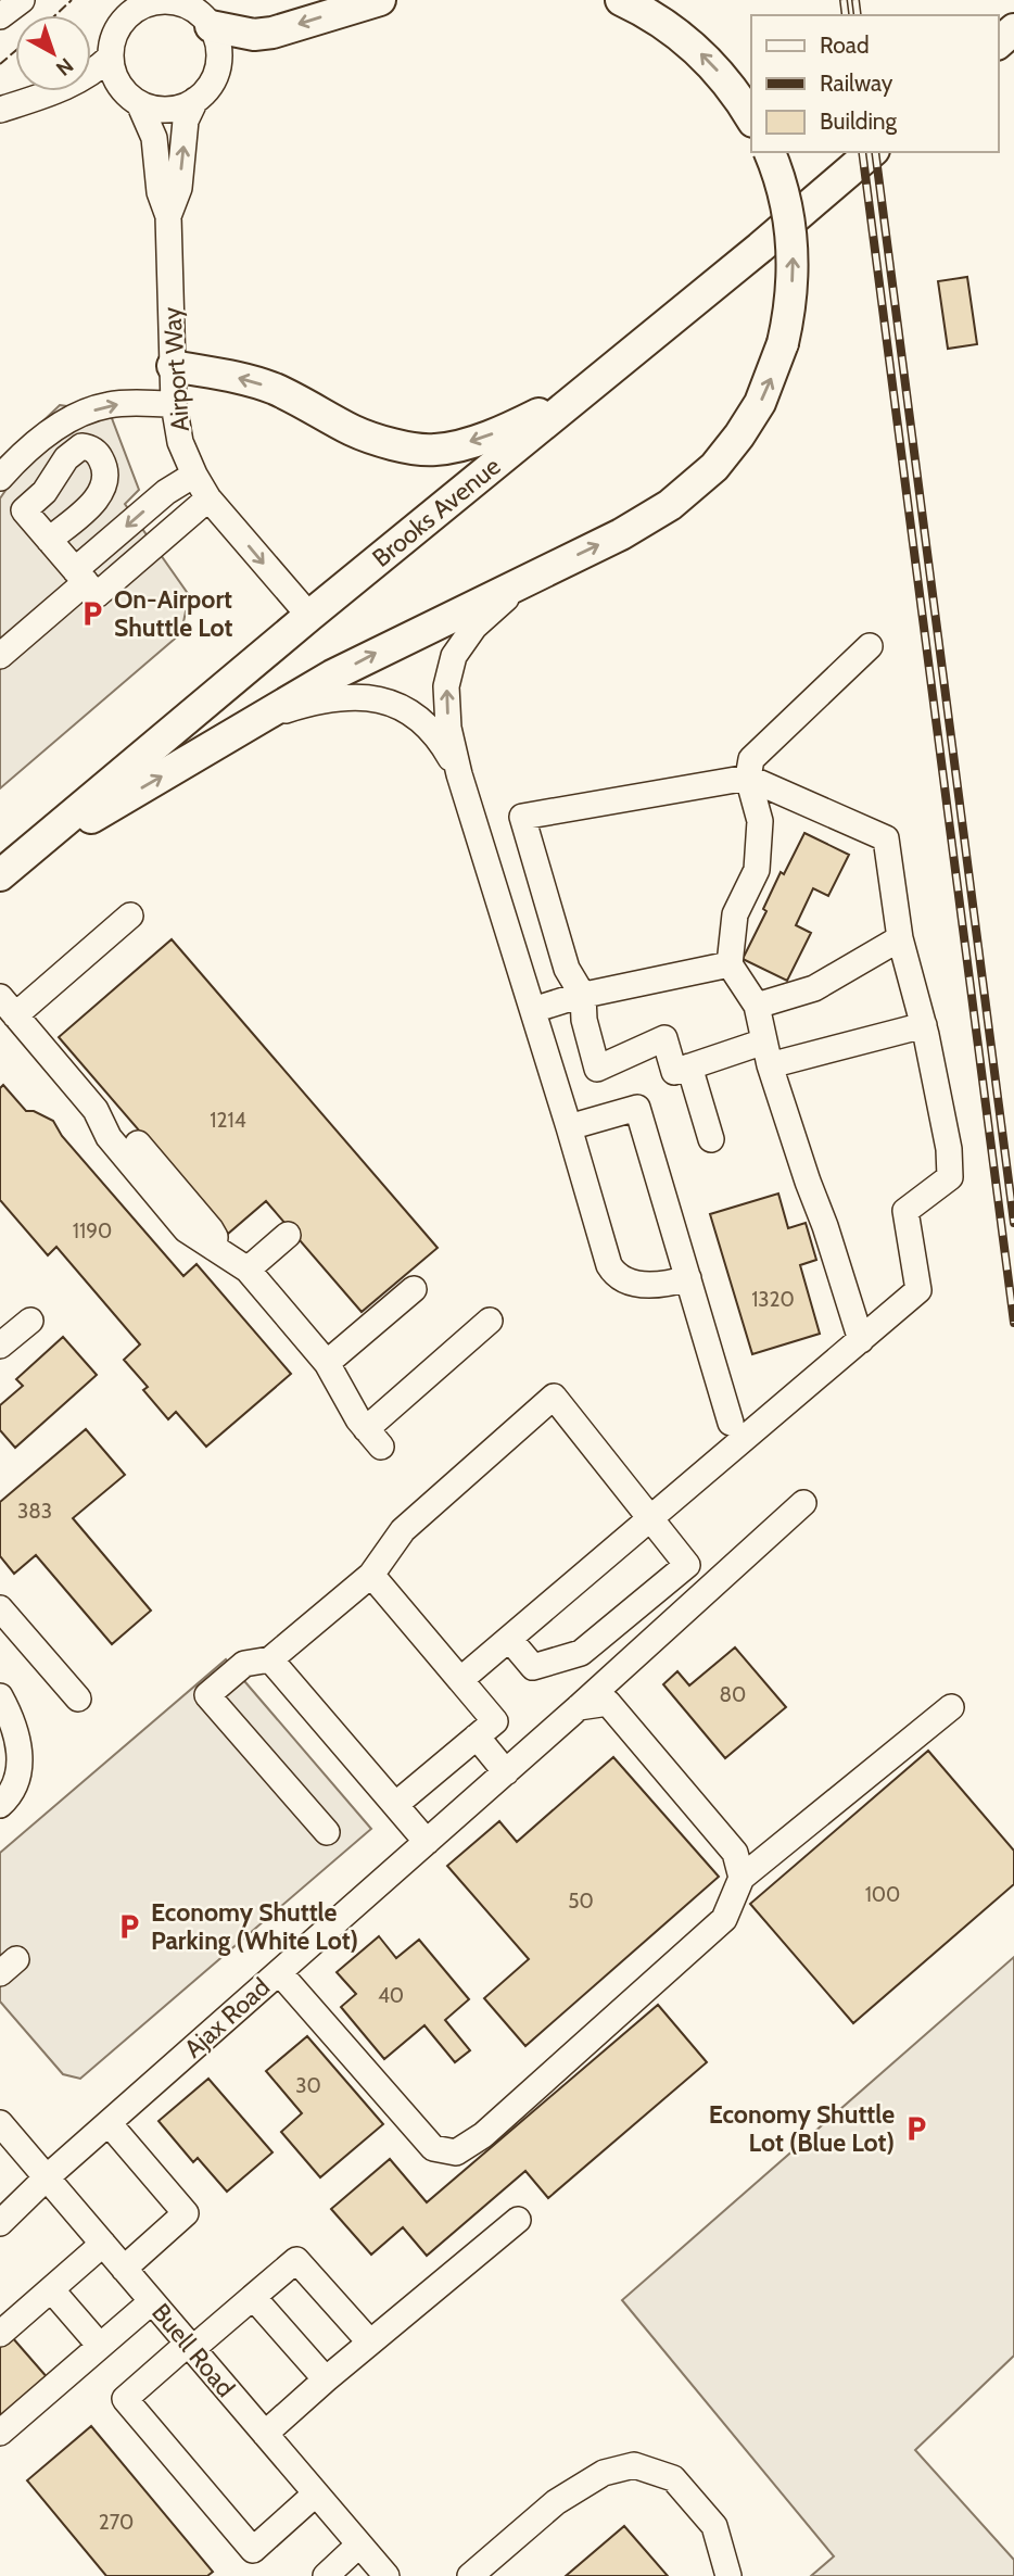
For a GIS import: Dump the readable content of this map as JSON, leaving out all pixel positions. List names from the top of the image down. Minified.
{"streets":{"main road":["Brooks Avenue"],"street":["Airport Way","Ajax Road","Buell Road"]},"crossings":[["Airport Way","Brooks Avenue"],["Ajax Road","Buell Road"]],"places":{"parking":["On-Airport Shuttle Lot","Economy Shuttle Parking (White Lot)","Economy Shuttle Lot (Blue Lot)"]},"house_numbers":["1214","1190","1320","383","80","100","50","40","30","270"],"legend":["Road","Railway","Building"],"north":"bottom right"}
